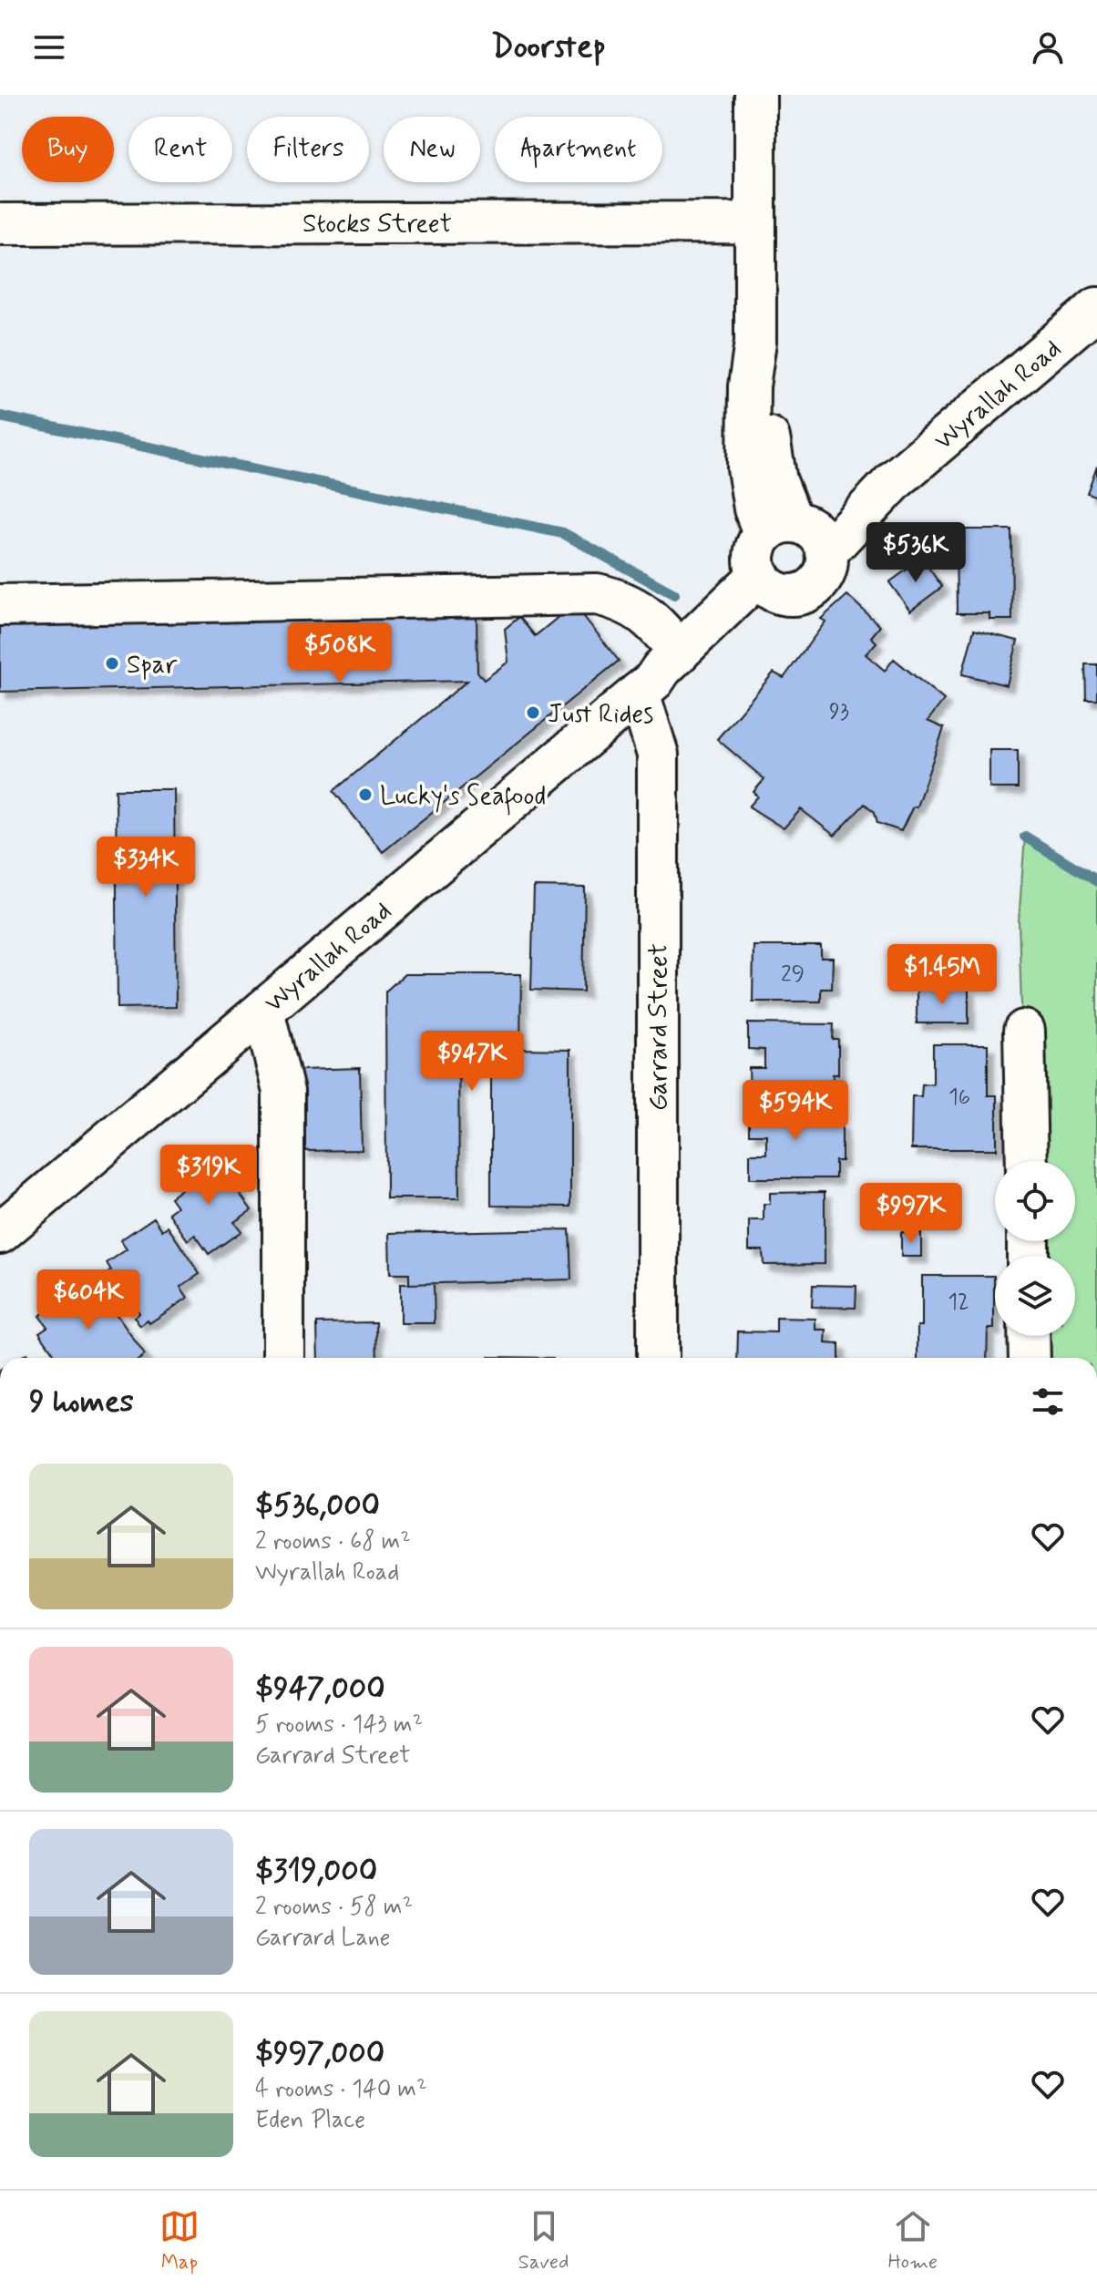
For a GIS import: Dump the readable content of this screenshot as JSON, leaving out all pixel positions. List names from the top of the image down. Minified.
{"streets":{"street":["Stocks Street","Wyrallah Road","Garrard Street"]},"crossings":[["Wyrallah Road","Garrard Street"]],"places":["Spar","Just Rides","Lucky's Seafood"],"house_numbers":["93","29","16","12"],"page":{"header":"Doorstep","chip":["Buy","Rent","Filters","New","Apartment"],"price":["$536K","$508K","$334K","$1.45M","$947K","$594K","$319K","$997K","$604K"],"heading":"9 homes","list":[{"name":"$536,000","note":"2 rooms · 68 m² · Wyrallah Road"},{"name":"$947,000","note":"5 rooms · 143 m² · Garrard Street"},{"name":"$319,000","note":"2 rooms · 58 m² · Garrard Lane"},{"name":"$997,000","note":"4 rooms · 140 m² · Eden Place"}],"tabs":["Map","Saved","Home"]}}
